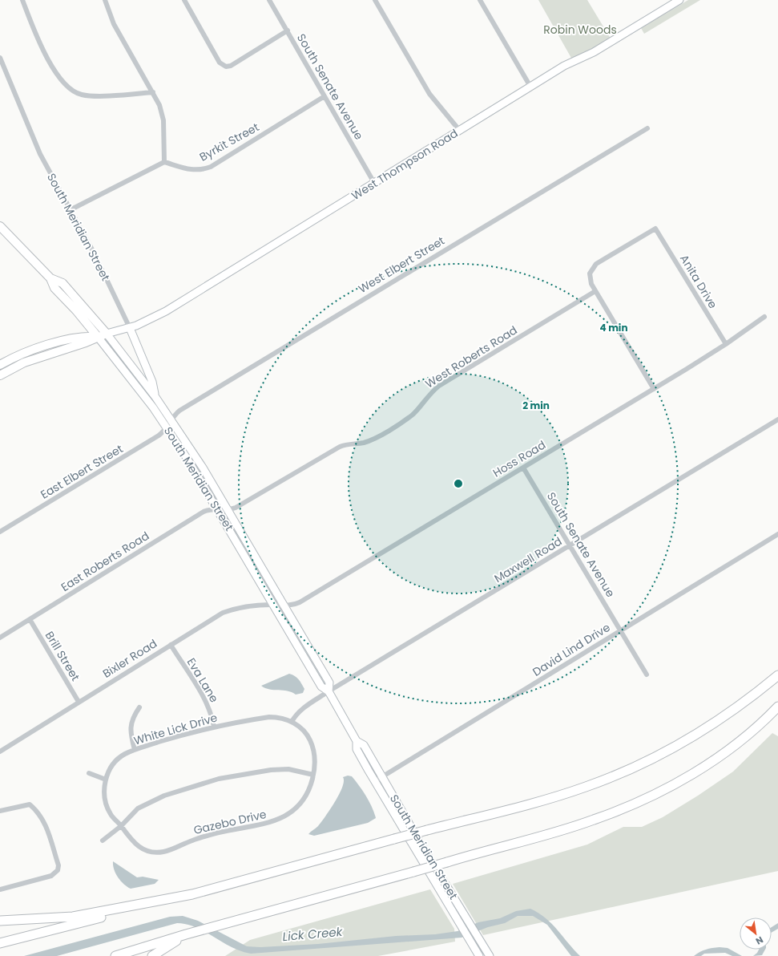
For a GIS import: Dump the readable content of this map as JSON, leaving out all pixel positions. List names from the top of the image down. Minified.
{"streets":{"main road":["West Thompson Road","South Meridian Street"],"street":["South Senate Avenue","Byrkit Street","West Elbert Street","Anita Drive","West Roberts Road","Hoss Road","East Elbert Street","Maxwell Road","East Roberts Road","David Lind Drive","Brill Street","Bixler Road","Eva Lane","White Lick Drive","Gazebo Drive"]},"crossings":[["South Senate Avenue","Byrkit Street"],["South Senate Avenue","West Thompson Road"],["South Senate Avenue","Hoss Road"],["South Senate Avenue","Maxwell Road"],["South Senate Avenue","David Lind Drive"],["West Thompson Road","South Meridian Street"],["South Meridian Street","West Elbert Street"],["South Meridian Street","West Roberts Road"],["South Meridian Street","Hoss Road"],["South Meridian Street","East Elbert Street"],["South Meridian Street","Maxwell Road"],["South Meridian Street","East Roberts Road"],["South Meridian Street","David Lind Drive"],["South Meridian Street","Bixler Road"],["West Elbert Street","East Elbert Street"],["Anita Drive","West Roberts Road"],["Anita Drive","Hoss Road"],["West Roberts Road","East Roberts Road"],["Hoss Road","Bixler Road"],["Maxwell Road","White Lick Drive"],["East Roberts Road","Brill Street"],["Brill Street","Bixler Road"],["Bixler Road","Eva Lane"],["Eva Lane","White Lick Drive"],["White Lick Drive","Gazebo Drive"]],"water":["Lick Creek"],"parks":["Robin Woods"],"north":"bottom right","rings":["4 min","2 min"]}
